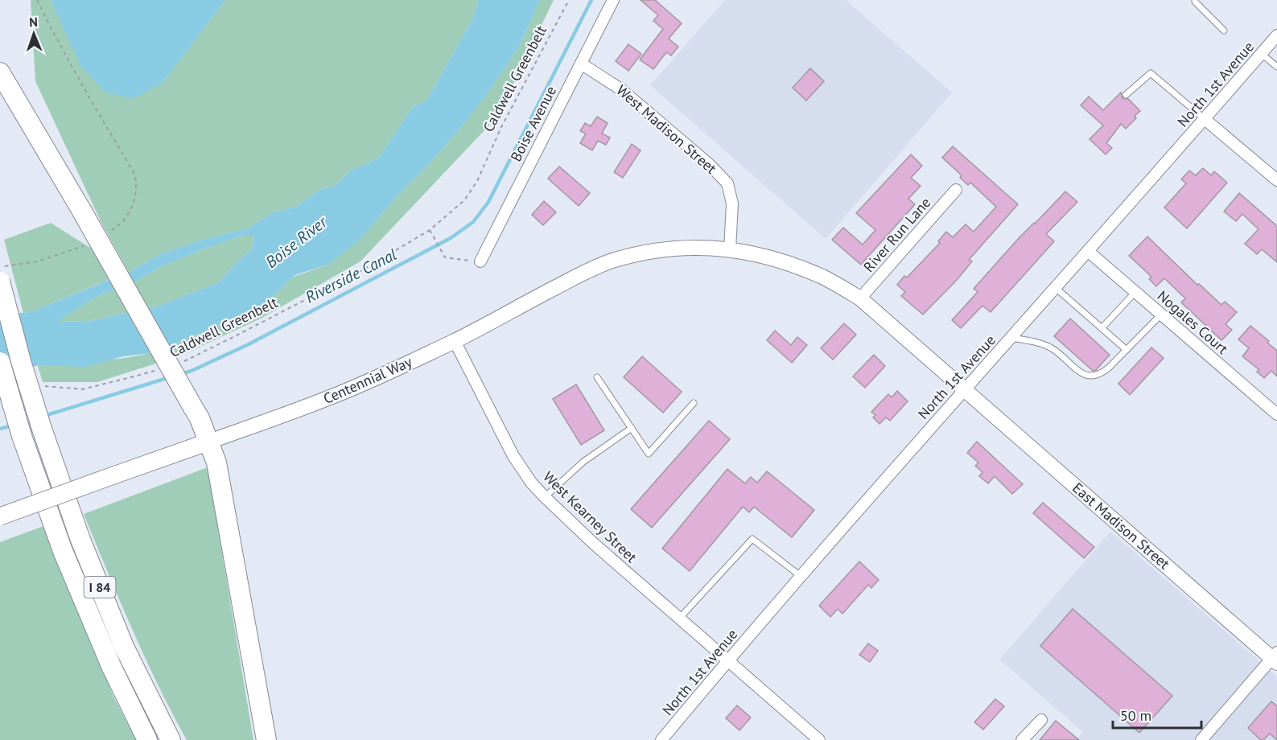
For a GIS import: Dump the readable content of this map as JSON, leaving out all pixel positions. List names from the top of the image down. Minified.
{"streets":{"highway":["I 84"],"main road":["Centennial Way","East Madison Street"],"street":["North 1st Avenue","Boise Avenue","West Madison Street","River Run Lane","Nogales Court","West Kearney Street"],"path":["Caldwell Greenbelt"]},"crossings":[["North 1st Avenue","Nogales Court"],["North 1st Avenue","West Kearney Street"],["North 1st Avenue","East Madison Street"],["Boise Avenue","West Madison Street"],["West Madison Street","Centennial Way"],["Centennial Way","West Kearney Street"]],"water":["Boise River","Riverside Canal"],"scale_bar":"50 m","north":"top"}
